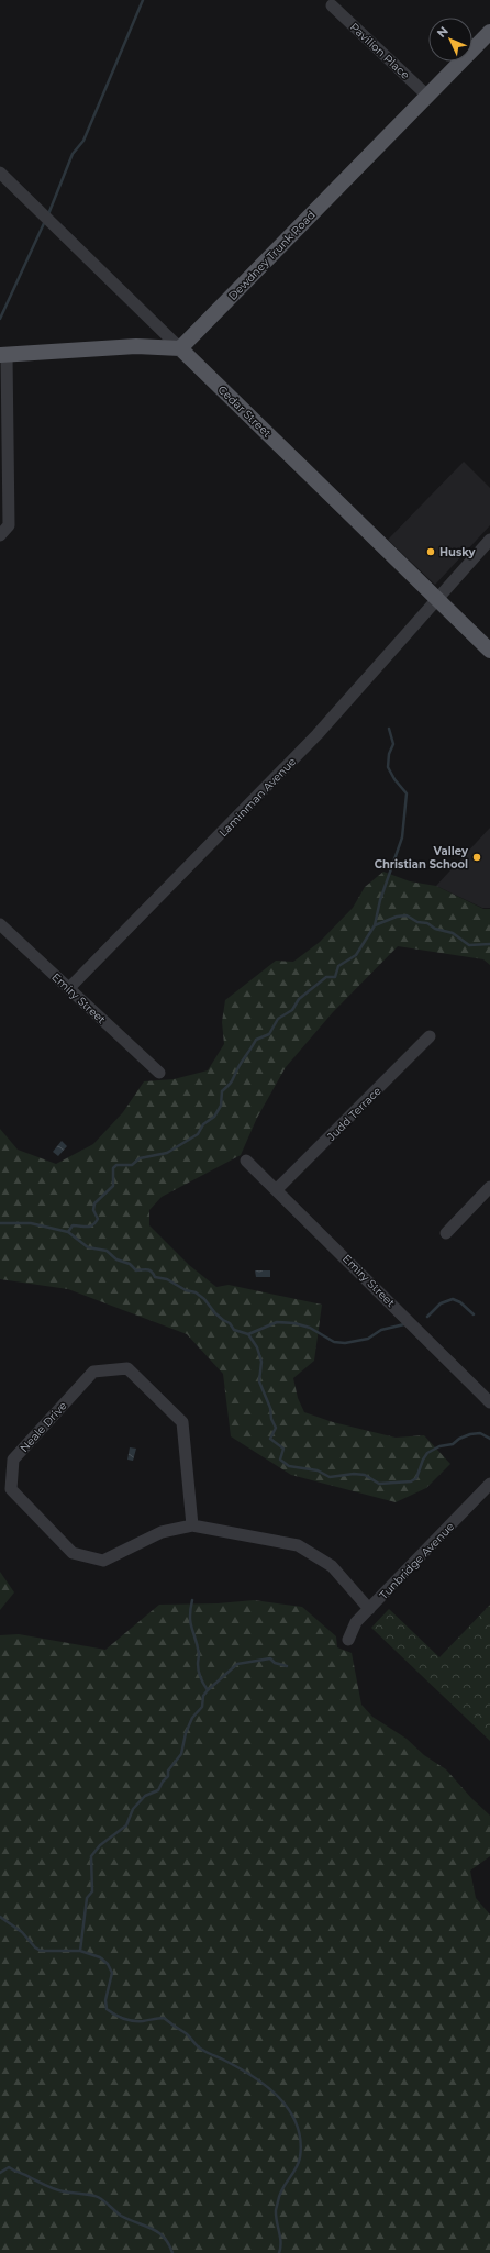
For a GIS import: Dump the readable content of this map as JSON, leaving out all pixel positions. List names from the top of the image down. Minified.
{"streets":{"main road":["Dewdney Trunk Road","Cedar Street"],"street":["Pavilion Place","Laminman Avenue","Emiry Street","Judd Terrace","Neale Drive","Tunbridge Avenue"]},"crossings":[["Pavilion Place","Dewdney Trunk Road"],["Dewdney Trunk Road","Cedar Street"],["Cedar Street","Laminman Avenue"],["Laminman Avenue","Emiry Street"],["Emiry Street","Judd Terrace"],["Neale Drive","Tunbridge Avenue"]],"places":["Husky","Valley Christian School"],"north":"top left"}
